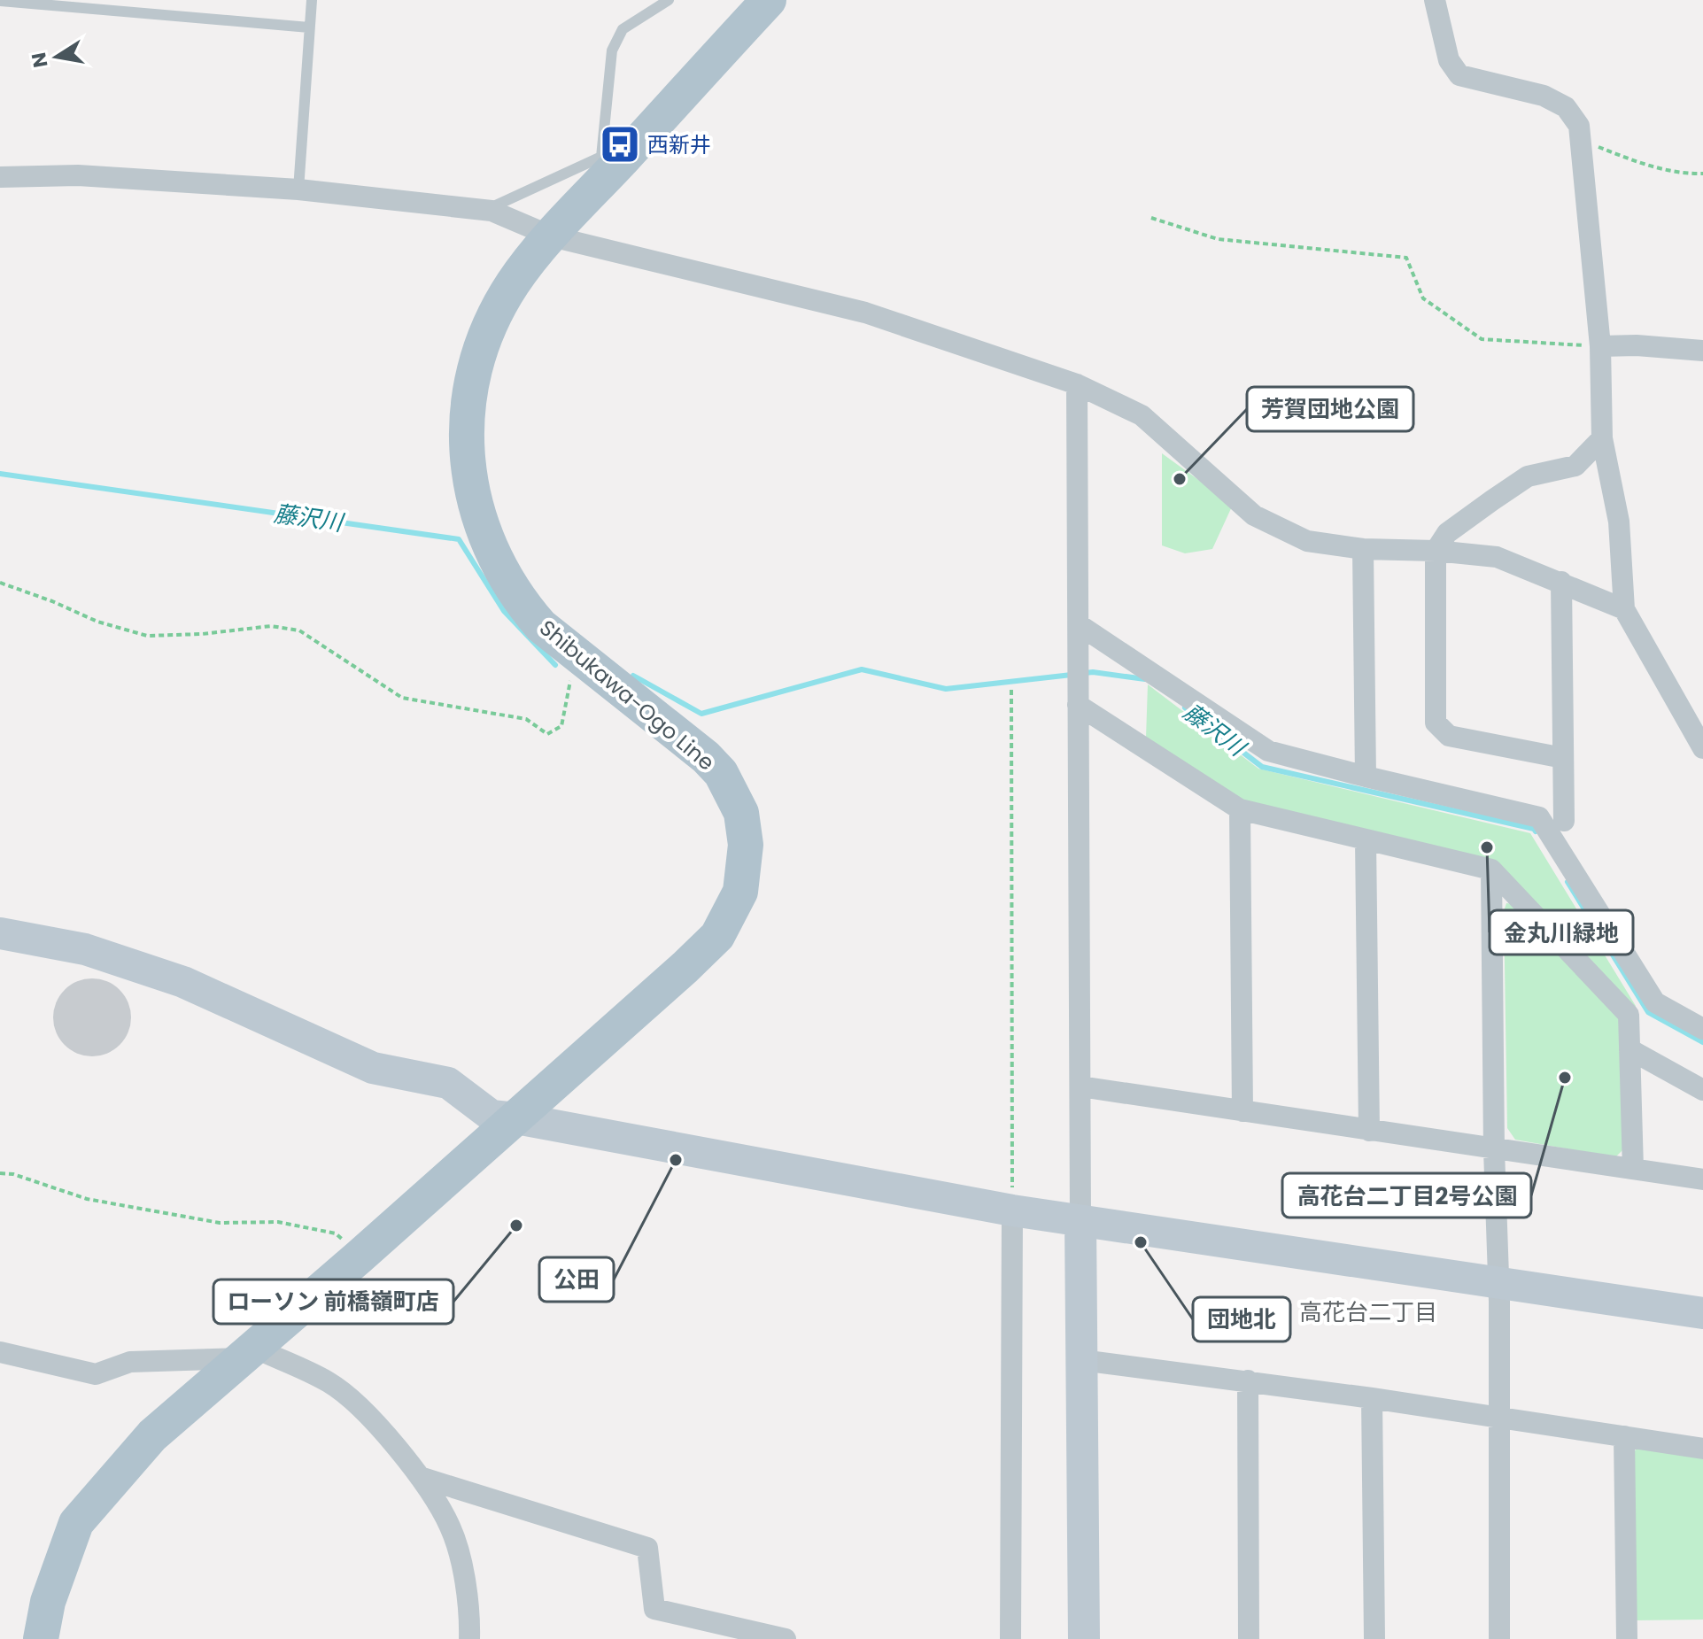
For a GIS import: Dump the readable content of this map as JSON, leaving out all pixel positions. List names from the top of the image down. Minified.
{"streets":{"main road":["Shibukawa-Ogo Line"]},"districts":["高花台二丁目"],"water":["藤沢川"],"places":{"bus stop":["西新井"],"other":["芳賀団地公園","金丸川緑地","高花台二丁目2号公園","公田","ローソン 前橋嶺町店","団地北"]},"north":"left"}
